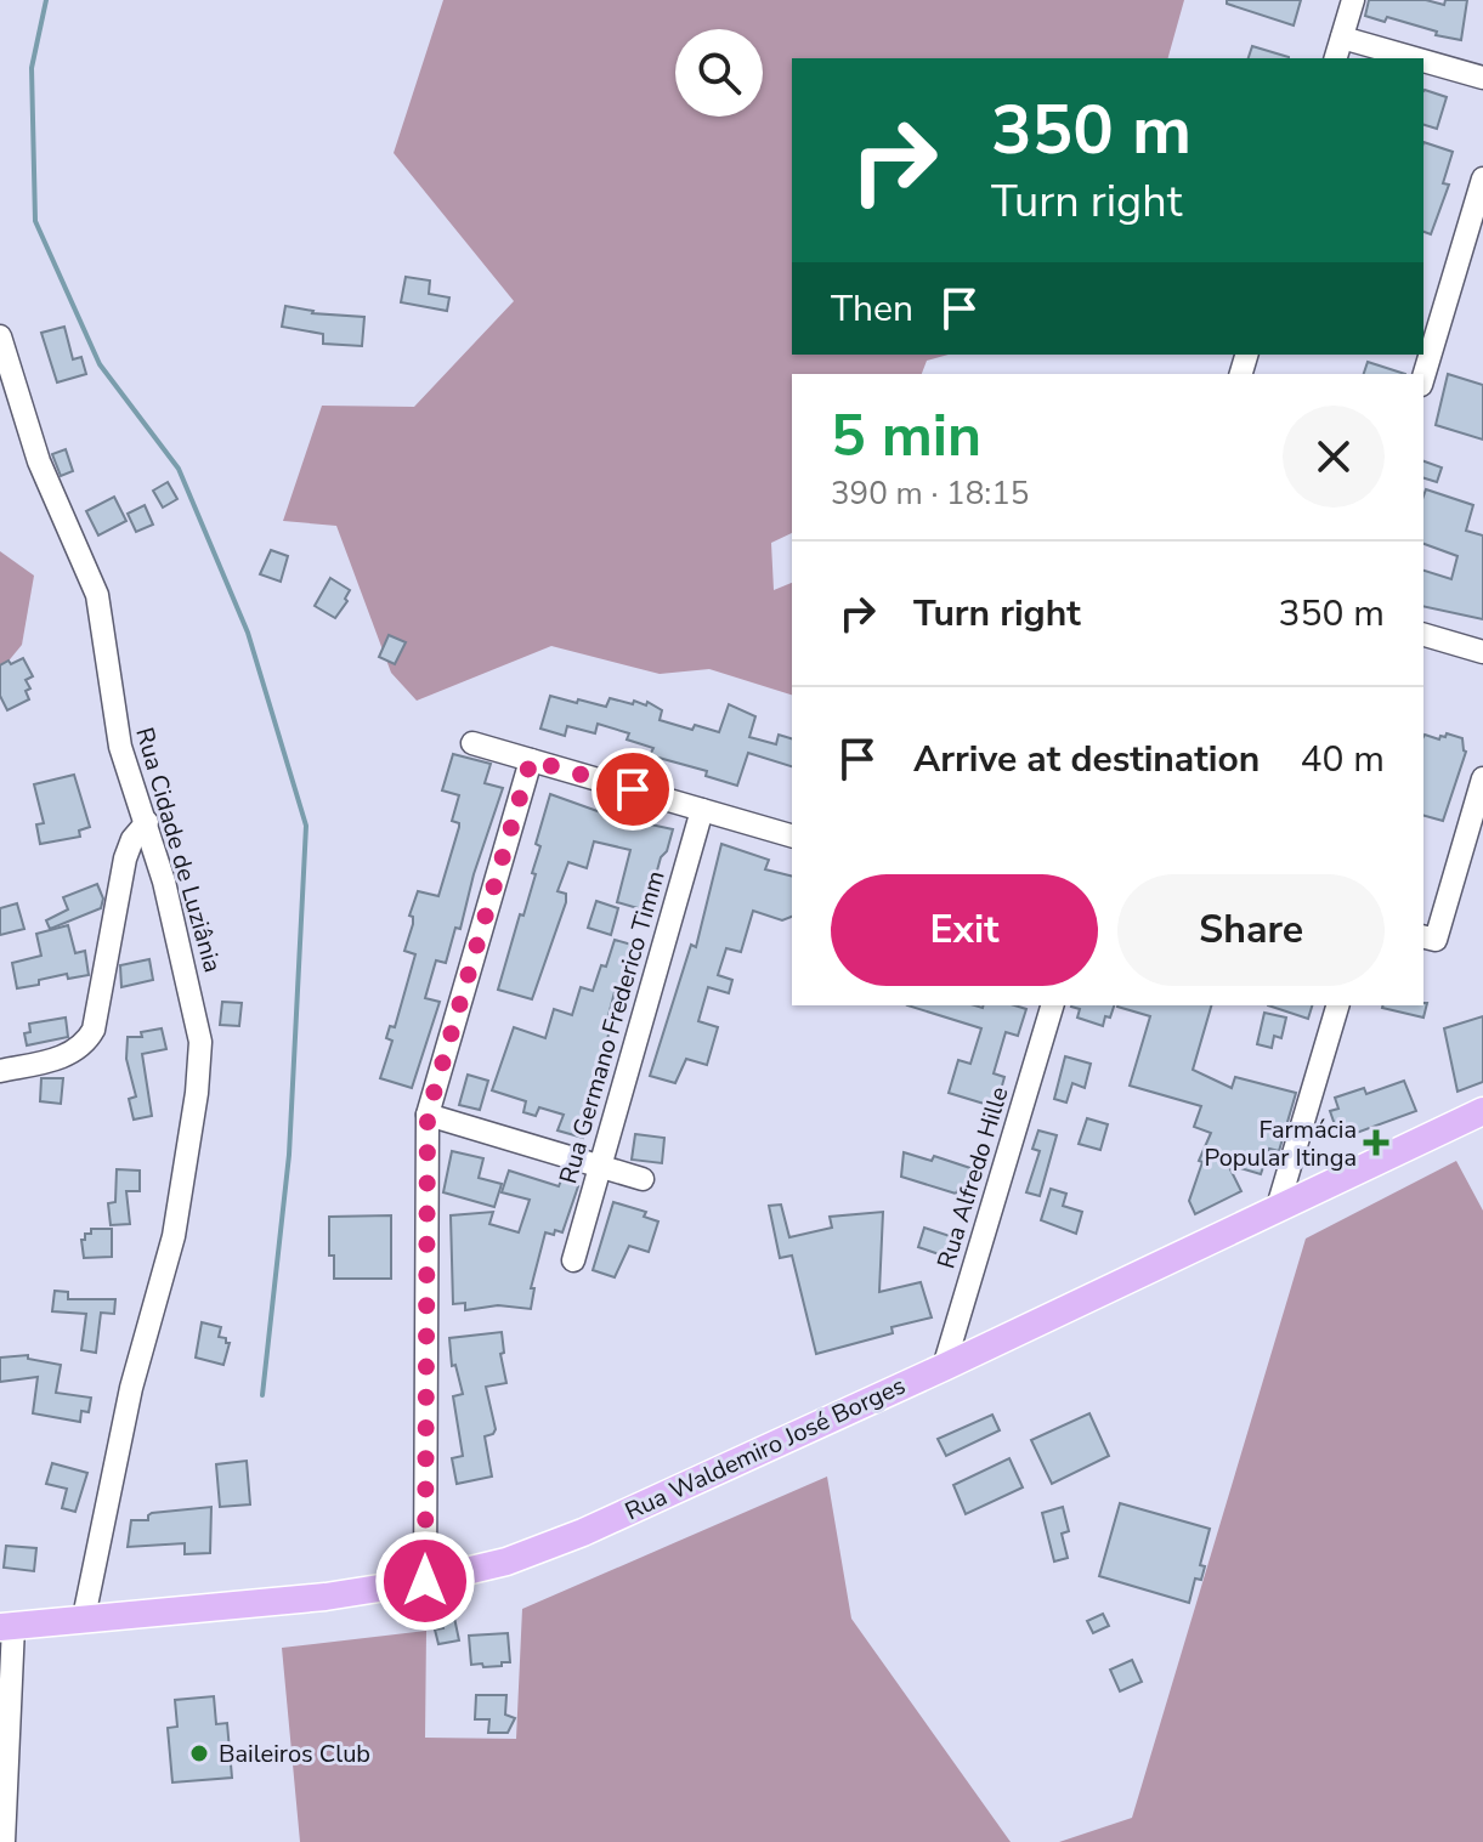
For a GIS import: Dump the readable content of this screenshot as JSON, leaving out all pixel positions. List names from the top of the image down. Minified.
{"streets":{"main road":["Rua Waldemiro José Borges"],"street":["Rua Cidade de Luziânia","Rua Germano Frederico Timm","Rua Alfredo Hille"]},"crossings":[["Rua Cidade de Luziânia","Rua Waldemiro José Borges"],["Rua Alfredo Hille","Rua Waldemiro José Borges"]],"places":{"health":["Farmácia Popular Itinga"],"other":["Baileiros Club"]},"page":{"turn":["350 m","Turn right"],"then":"Then","heading":["5 min","390 m · 18:15"],"list":[{"name":"Turn right","value":"350 m"},{"name":"Arrive at destination","value":"40 m"}],"buttons":["Exit","Share"]}}
